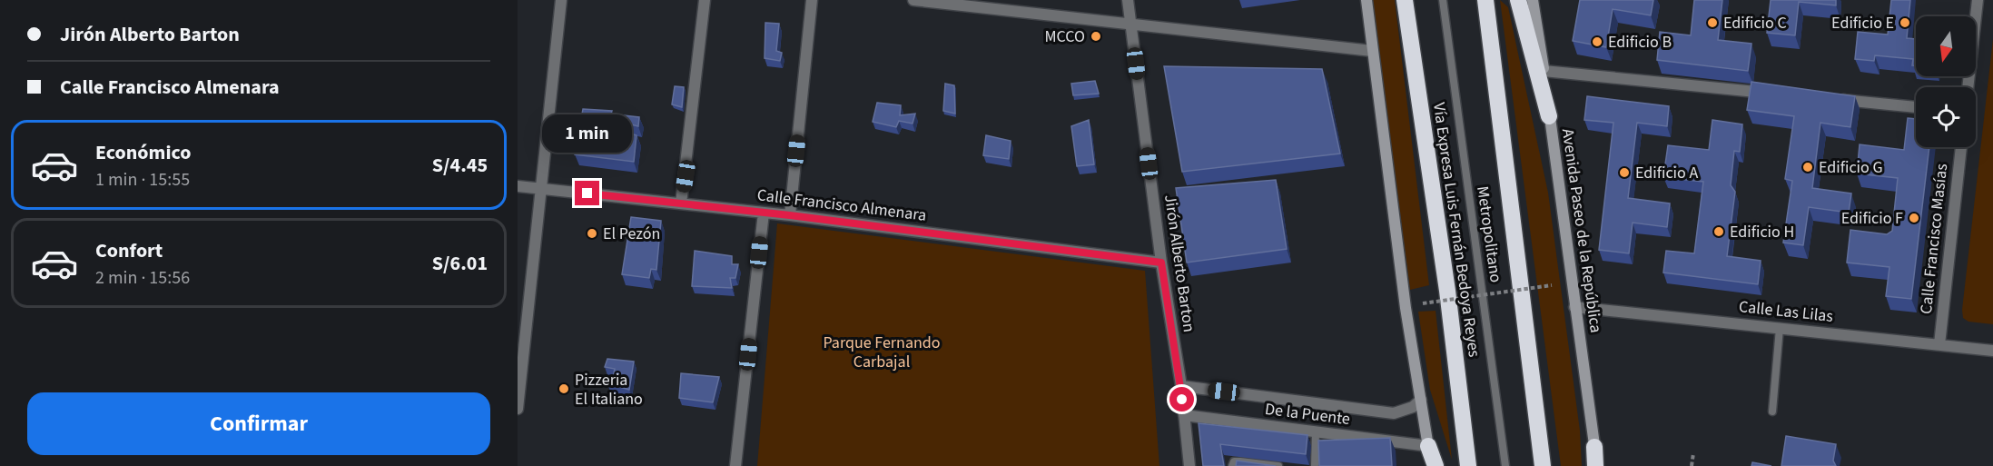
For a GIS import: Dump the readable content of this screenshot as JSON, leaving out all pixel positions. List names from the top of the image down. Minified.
{"streets":{"highway":["Vía Expresa Luis Fernán Bedoya Reyes"],"main road":["Avenida Paseo de la República"],"street":["Calle Francisco Almenara","Calle Francisco Masías","Jirón Alberto Barton","Calle Las Lilas","De la Puente"],"lane":["Metropolitano"]},"crossings":[["Calle Francisco Almenara","Jirón Alberto Barton"],["Avenida Paseo de la República","Calle Las Lilas"],["Calle Francisco Masías","Calle Las Lilas"],["Jirón Alberto Barton","De la Puente"]],"parks":["Parque Fernando Carbajal"],"places":["Edificio C","Edificio E","MCCO","Edificio B","Edificio G","Edificio A","Edificio F","Edificio H","El Pezón","Pizzeria El Italiano"],"north":"bottom","page":{"banner":["Jirón Alberto Barton","Calle Francisco Almenara"],"bubble":"1 min","list":[{"name":"Económico","note":"1 min · 15:55","value":"S/4.45"},{"name":"Confort","note":"2 min · 15:56","value":"S/6.01"}],"buttons":"Confirmar"}}
